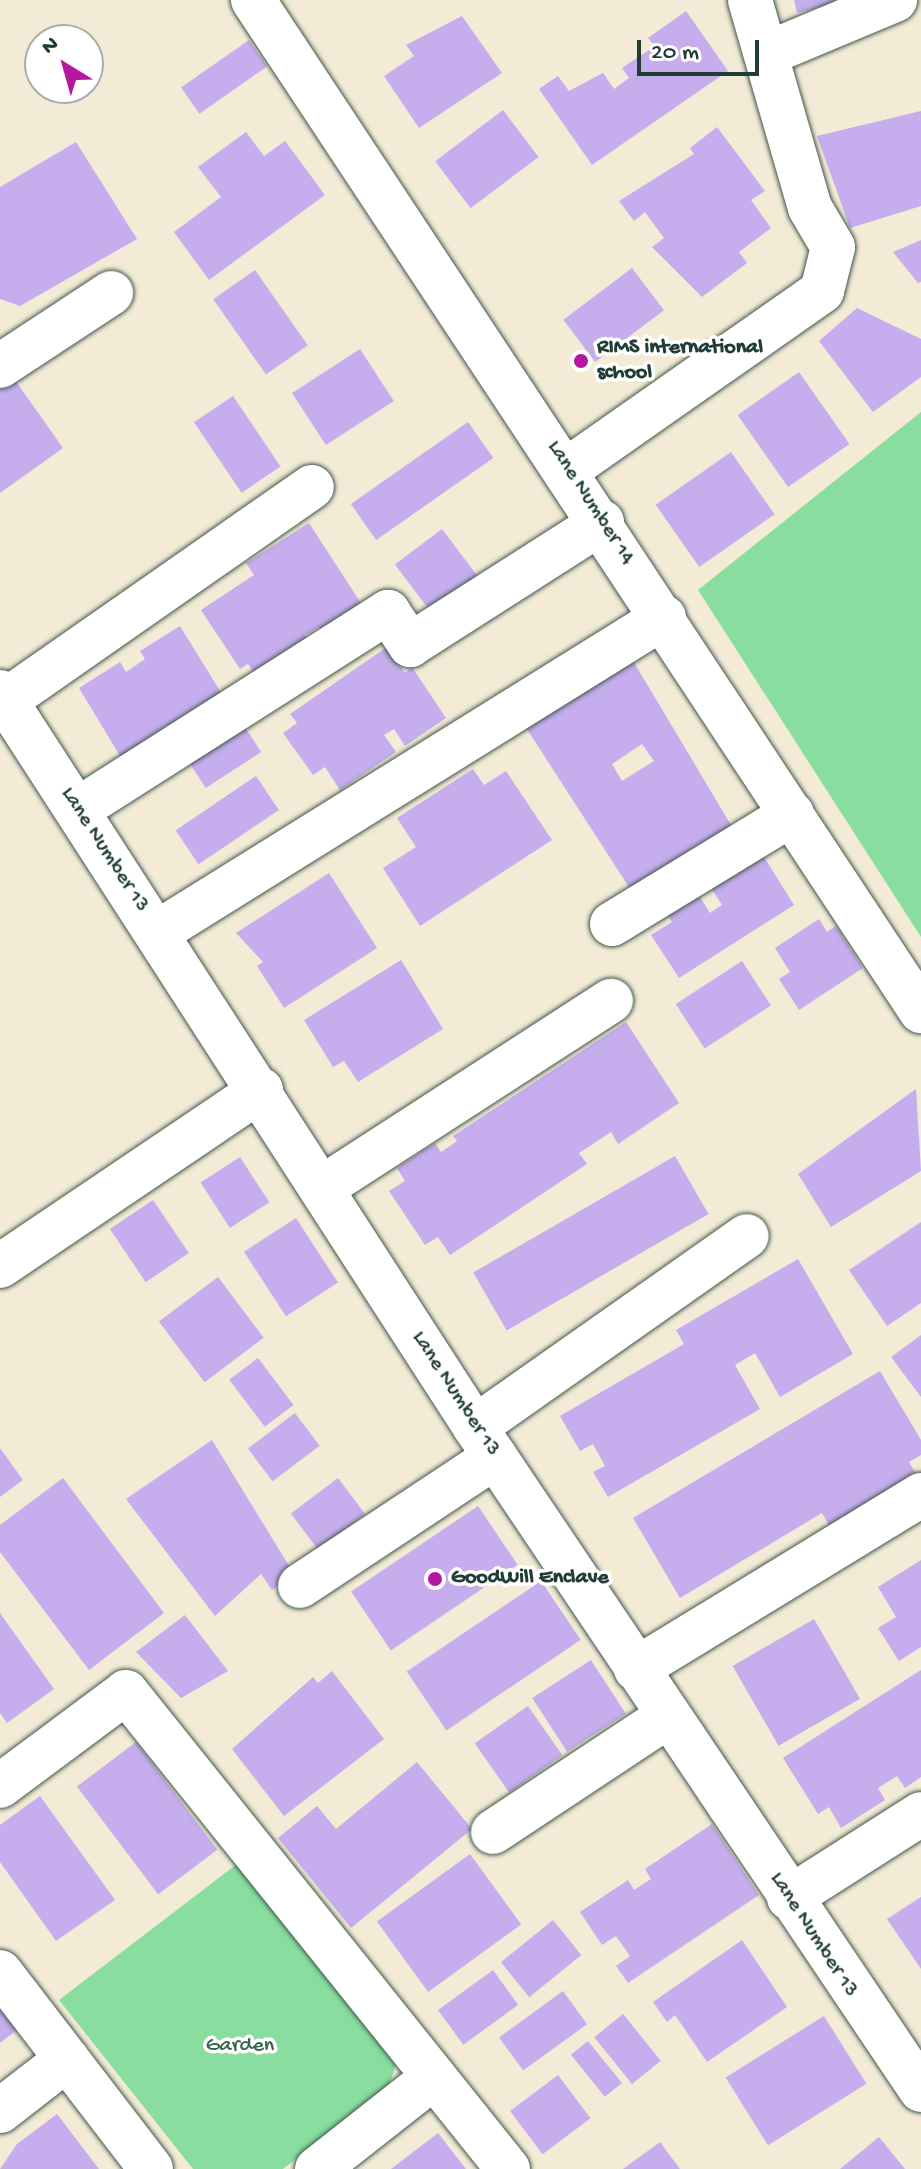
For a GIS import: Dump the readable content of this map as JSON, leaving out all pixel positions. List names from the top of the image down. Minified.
{"streets":{"street":["Lane Number 14","Lane Number 13"]},"parks":["Garden"],"places":["RIMS international school","GoodWill Enclave"],"scale_bar":"20 m","north":"top left"}
